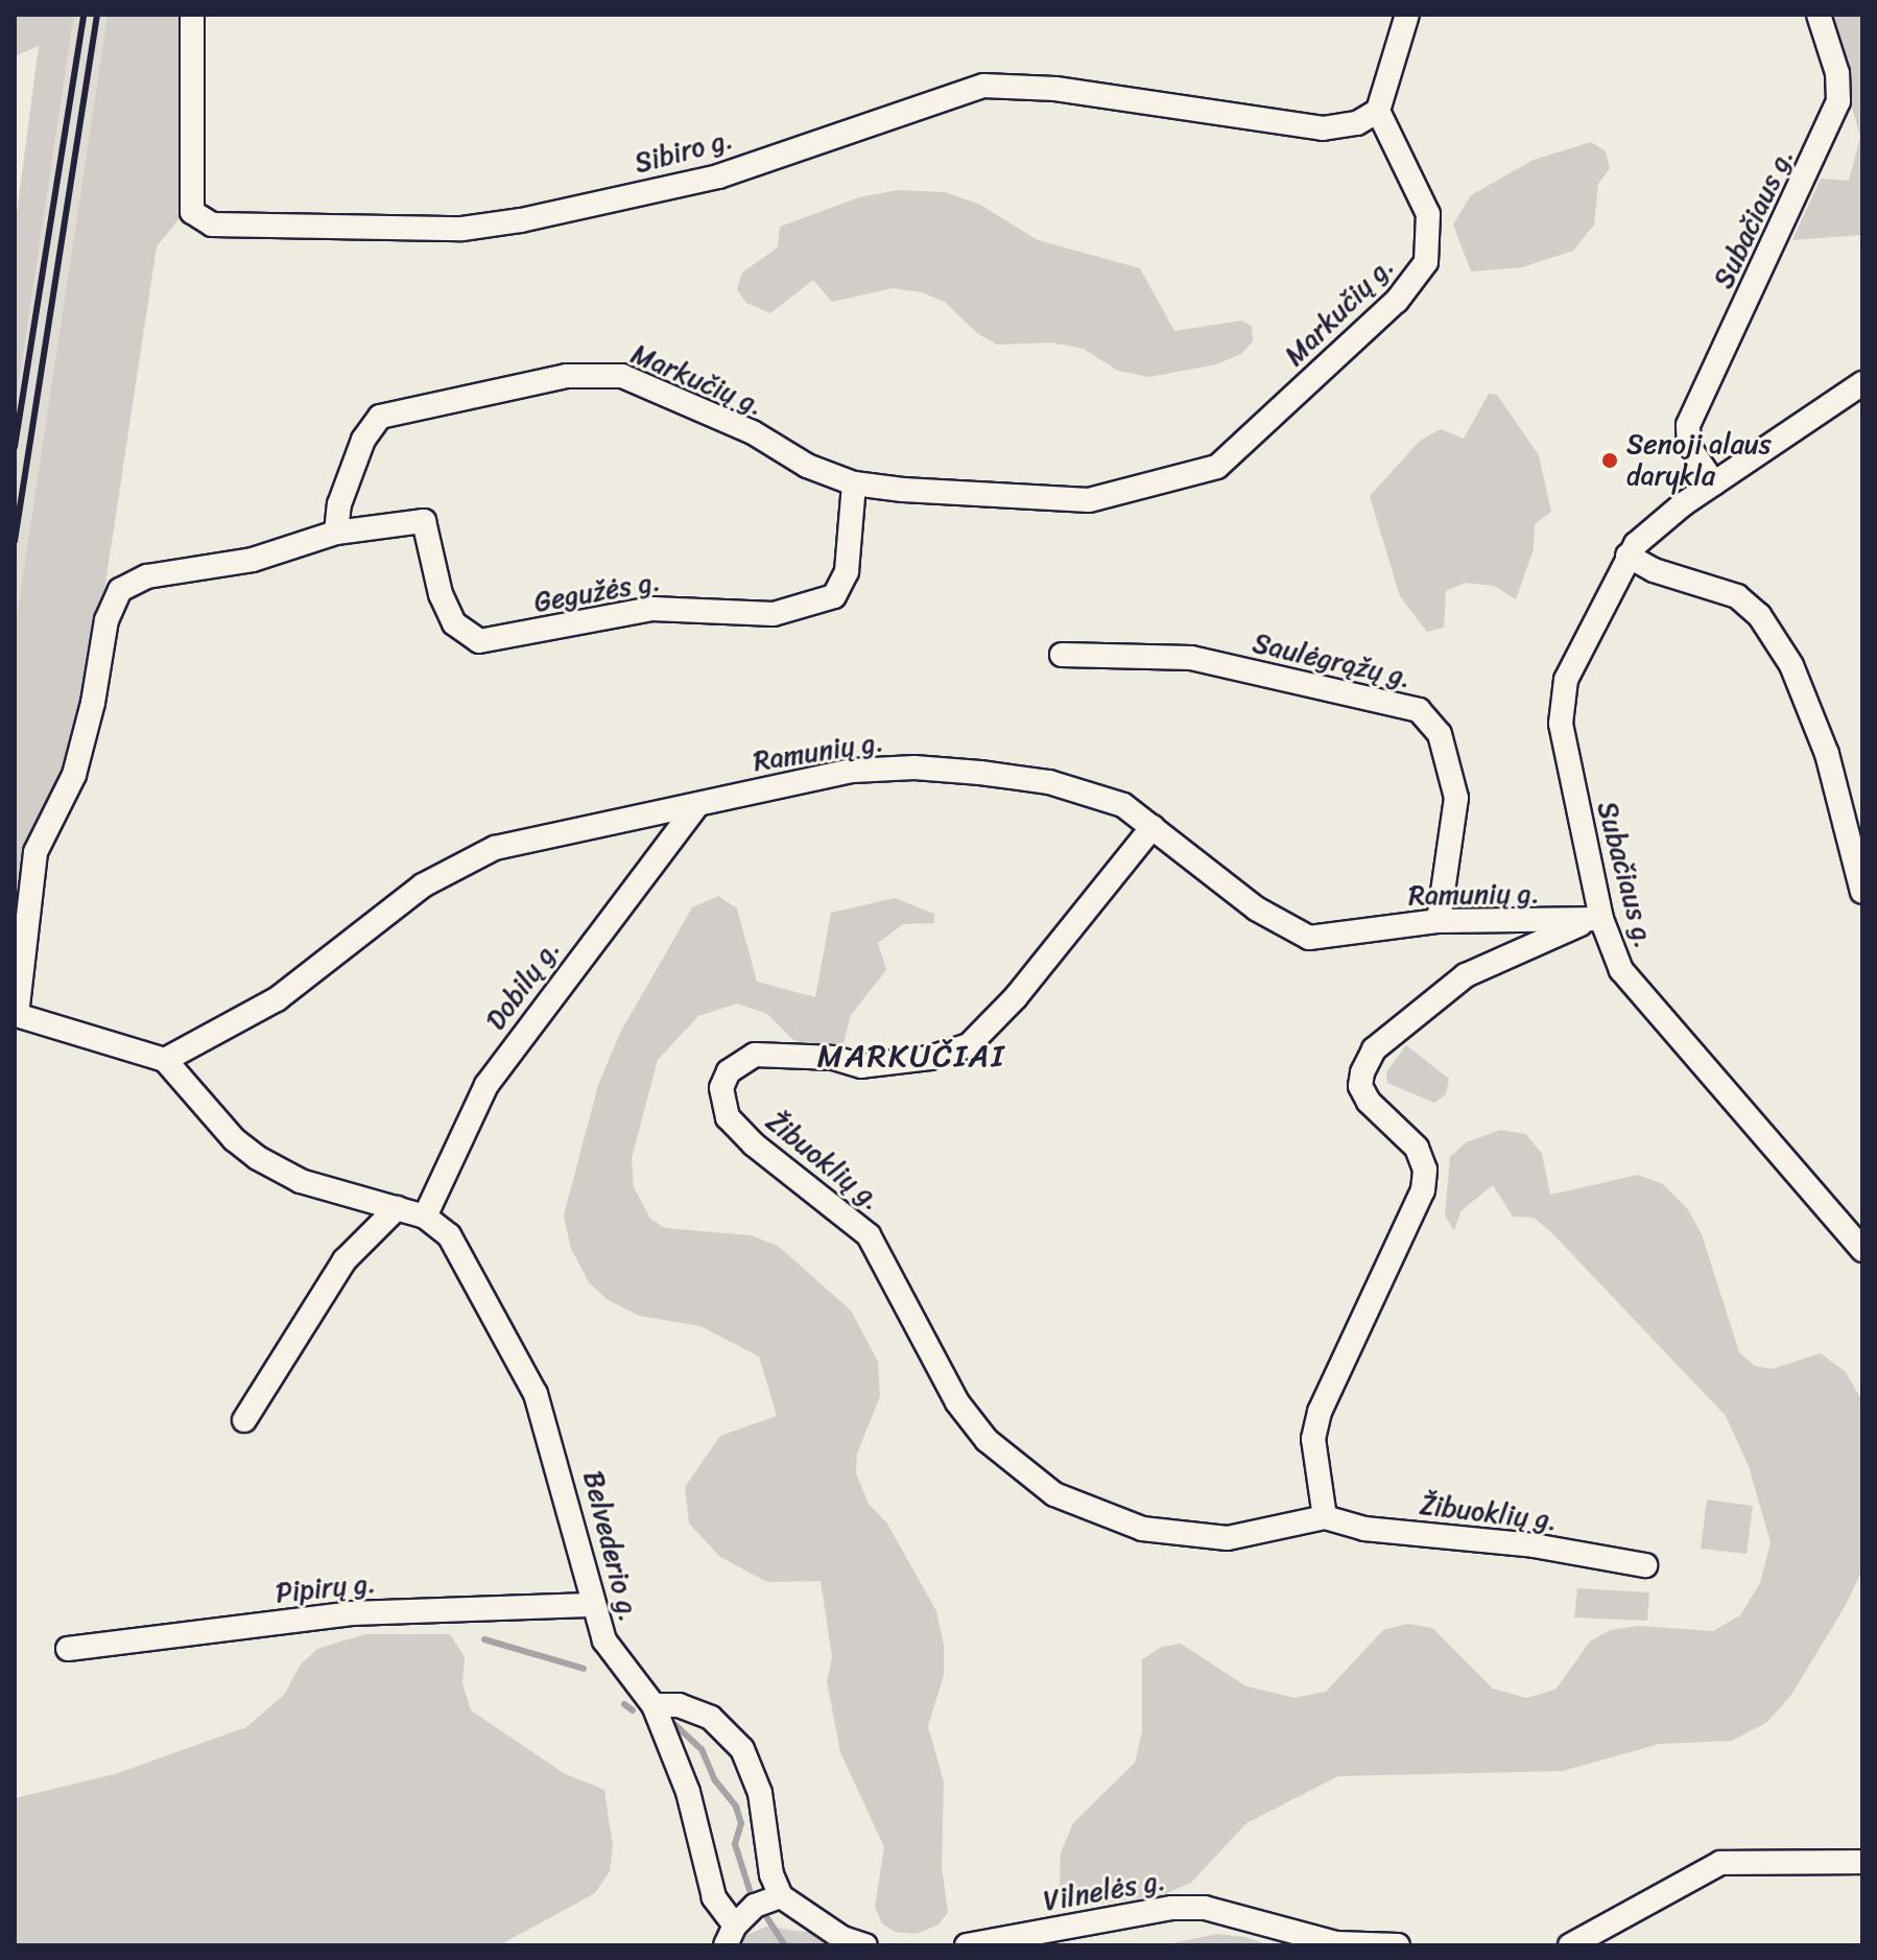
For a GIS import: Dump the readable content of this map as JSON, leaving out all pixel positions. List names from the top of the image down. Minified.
{"streets":{"street":["Sibiro g.","Subačiaus g.","Markučių g.","Gegužės g.","Saulėgrąžų g.","Ramunių g.","Dobilų g.","Žibuoklių g.","Belvederio g.","Pipirų g.","Vilnelės g."]},"crossings":[["Sibiro g.","Markučių g."],["Subačiaus g.","Ramunių g."],["Markučių g.","Gegužės g."],["Saulėgrąžų g.","Ramunių g."],["Ramunių g.","Dobilų g."],["Ramunių g.","Žibuoklių g."],["Ramunių g.","Belvederio g."],["Dobilų g.","Belvederio g."],["Belvederio g.","Pipirų g."]],"districts":["MARKUČIAI"],"places":["Senoji alaus darykla"]}
